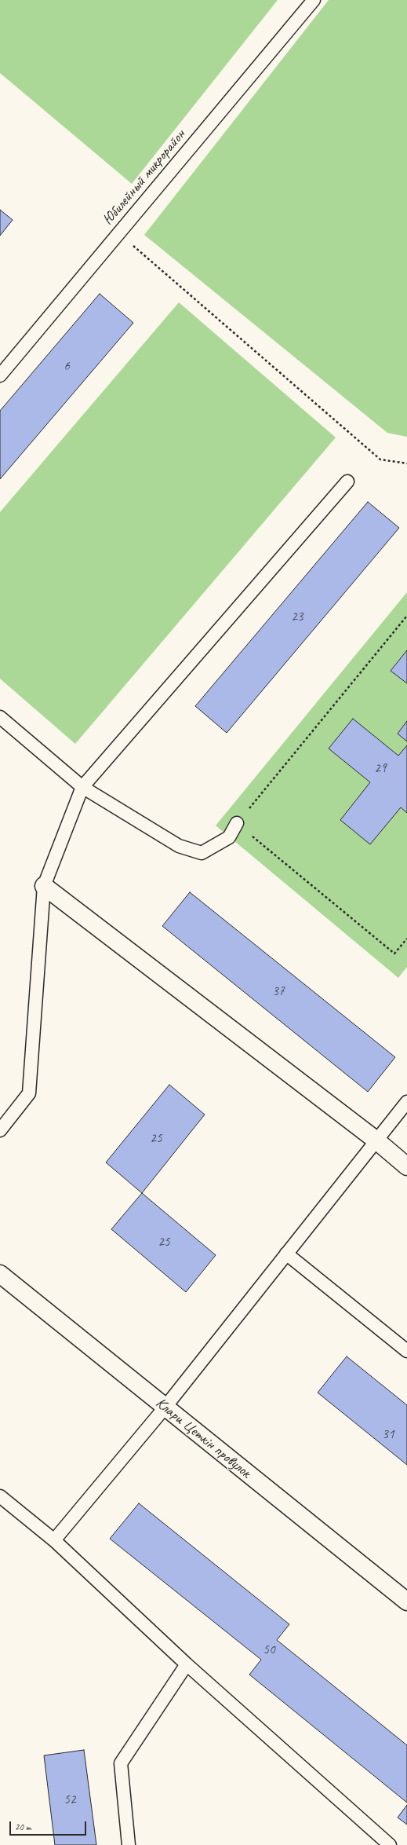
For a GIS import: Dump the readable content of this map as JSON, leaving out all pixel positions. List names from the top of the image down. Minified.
{"streets":{"street":["Клари Цеткін провулок"],"lane":["Юбилейный микрорайон"]},"house_numbers":["6","23","29","37","25","25","31","50","52"],"scale_bar":"20 m"}
